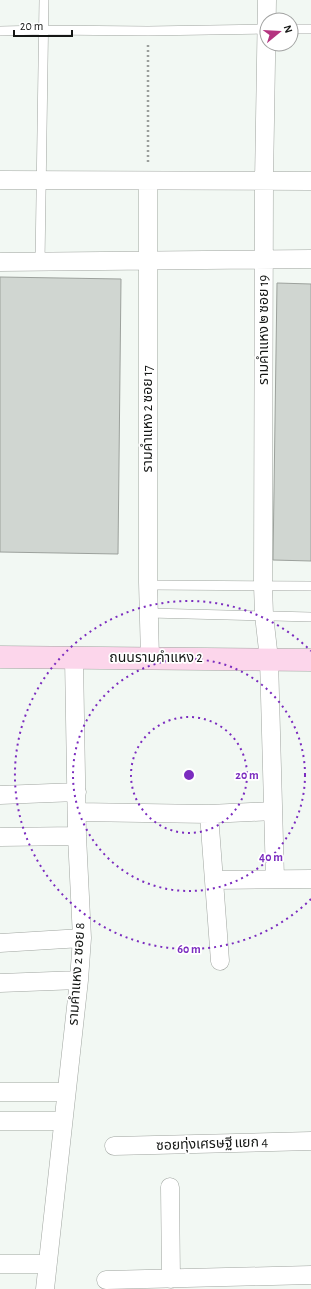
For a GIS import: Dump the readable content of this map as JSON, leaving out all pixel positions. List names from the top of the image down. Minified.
{"streets":{"main road":["ถนนรามคำแหง 2"],"street":["รามคำแหง ๒ ซอย 19","รามคำแหง 2 ซอย 17","รามคำแหง 2 ซอย 8","ซอยทุ่งเศรษฐี แยก 4"]},"crossings":[["รามคำแหง ๒ ซอย 19","ถนนรามคำแหง 2"],["รามคำแหง 2 ซอย 17","ถนนรามคำแหง 2"],["ถนนรามคำแหง 2","รามคำแหง 2 ซอย 8"]],"scale_bar":"20 m","north":"right","rings":["20 m","40 m","60 m"]}
